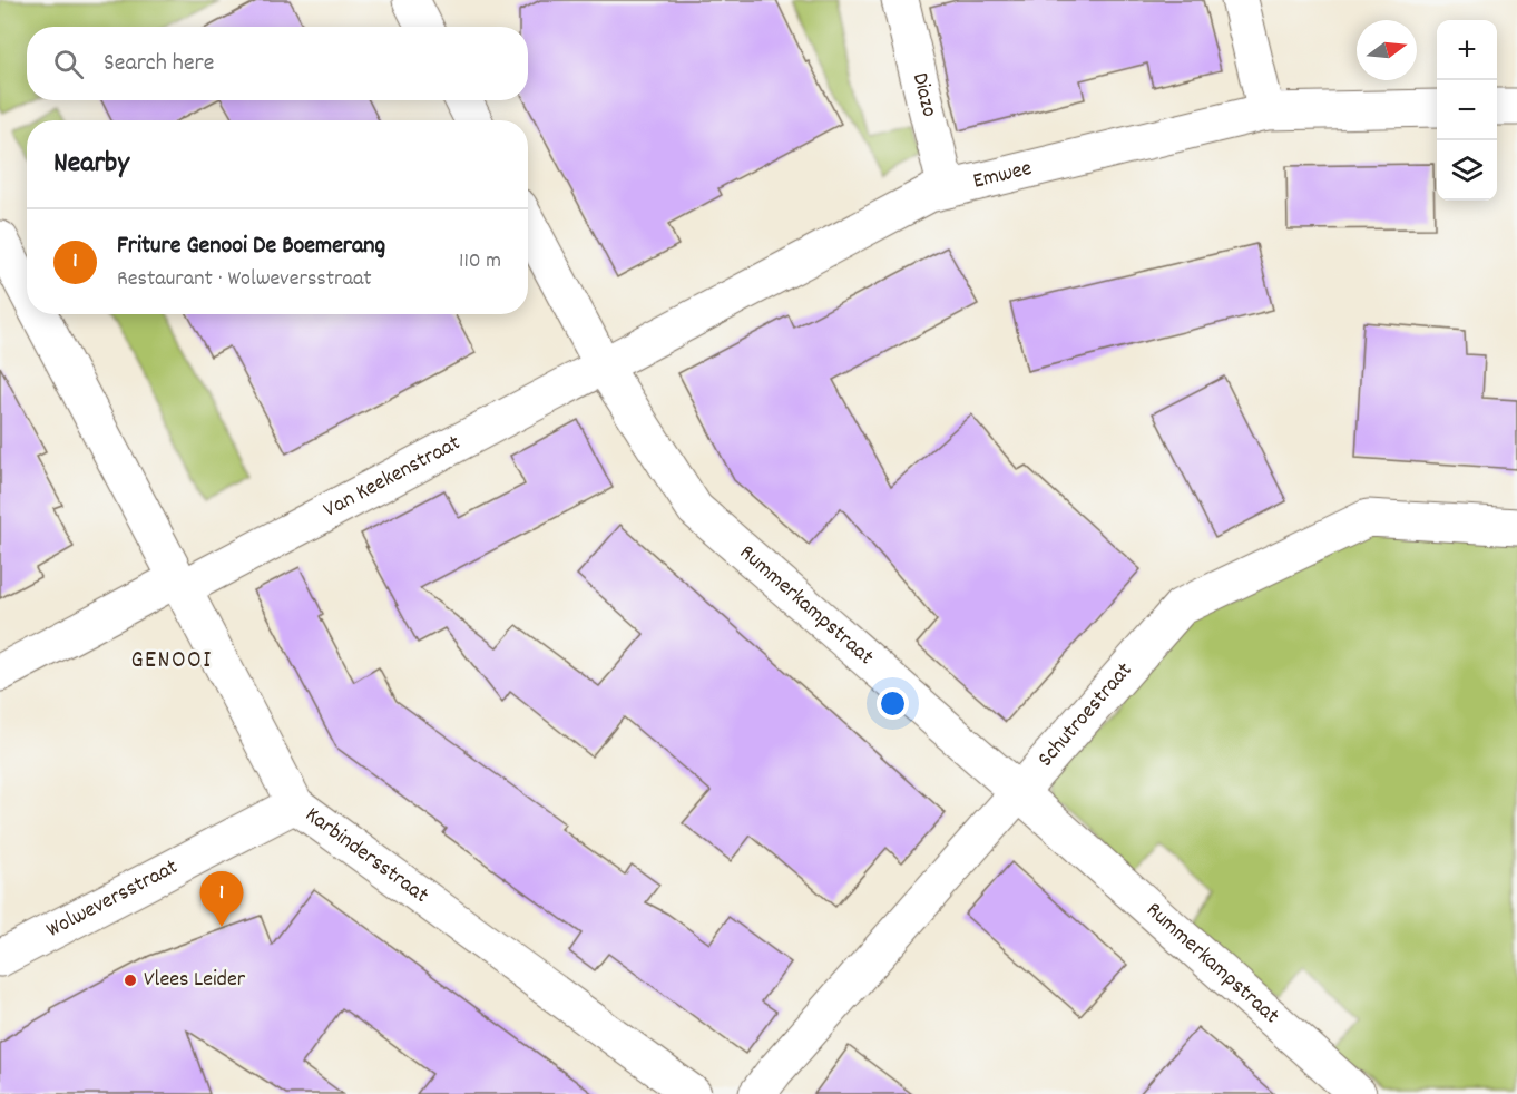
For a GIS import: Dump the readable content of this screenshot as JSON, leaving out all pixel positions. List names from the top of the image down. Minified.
{"streets":{"street":["Diazo","Emwee","Van Keekenstraat","Rummerkampstraat","Schutroestraat","Karbindersstraat","Wolweversstraat"]},"crossings":[["Diazo","Emwee"],["Emwee","Van Keekenstraat"],["Emwee","Rummerkampstraat"],["Van Keekenstraat","Rummerkampstraat"],["Van Keekenstraat","Karbindersstraat"],["Rummerkampstraat","Schutroestraat"],["Karbindersstraat","Wolweversstraat"]],"districts":["GENOOI"],"places":["Vlees Leider"],"north":"right","page":{"map_buttons":["+","−"],"search":"Search here","heading":"Nearby","list":[{"mark":"1","name":"Friture Genooi De Boemerang","note":"Restaurant · Wolweversstraat","value":"110 m"}],"pins":"1"}}
